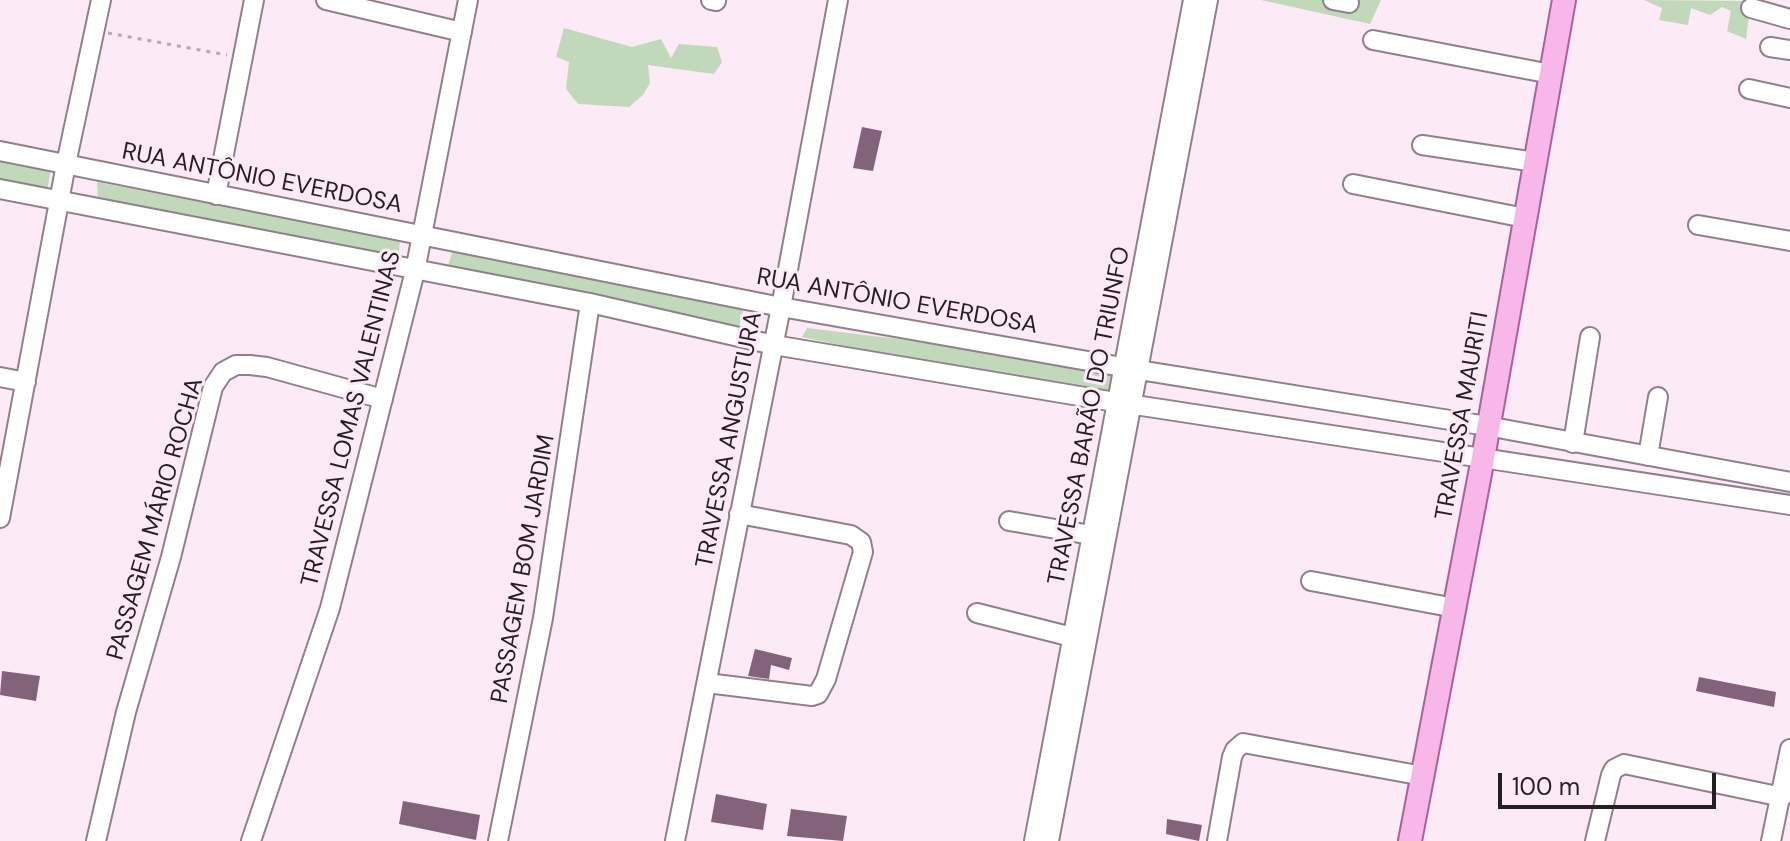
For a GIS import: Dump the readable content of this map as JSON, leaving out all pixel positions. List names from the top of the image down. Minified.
{"streets":{"main road":["TRAVESSA MAURITI"],"street":["RUA ANTÔNIO EVERDOSA","TRAVESSA BARÃO DO TRIUNFO","TRAVESSA LOMAS VALENTINAS","TRAVESSA ANGUSTURA","PASSAGEM MÁRIO ROCHA","PASSAGEM BOM JARDIM"]},"crossings":[["RUA ANTÔNIO EVERDOSA","TRAVESSA BARÃO DO TRIUNFO"],["RUA ANTÔNIO EVERDOSA","TRAVESSA MAURITI"],["RUA ANTÔNIO EVERDOSA","TRAVESSA LOMAS VALENTINAS"],["RUA ANTÔNIO EVERDOSA","TRAVESSA ANGUSTURA"],["TRAVESSA LOMAS VALENTINAS","PASSAGEM MÁRIO ROCHA"]],"scale_bar":"100 m"}
